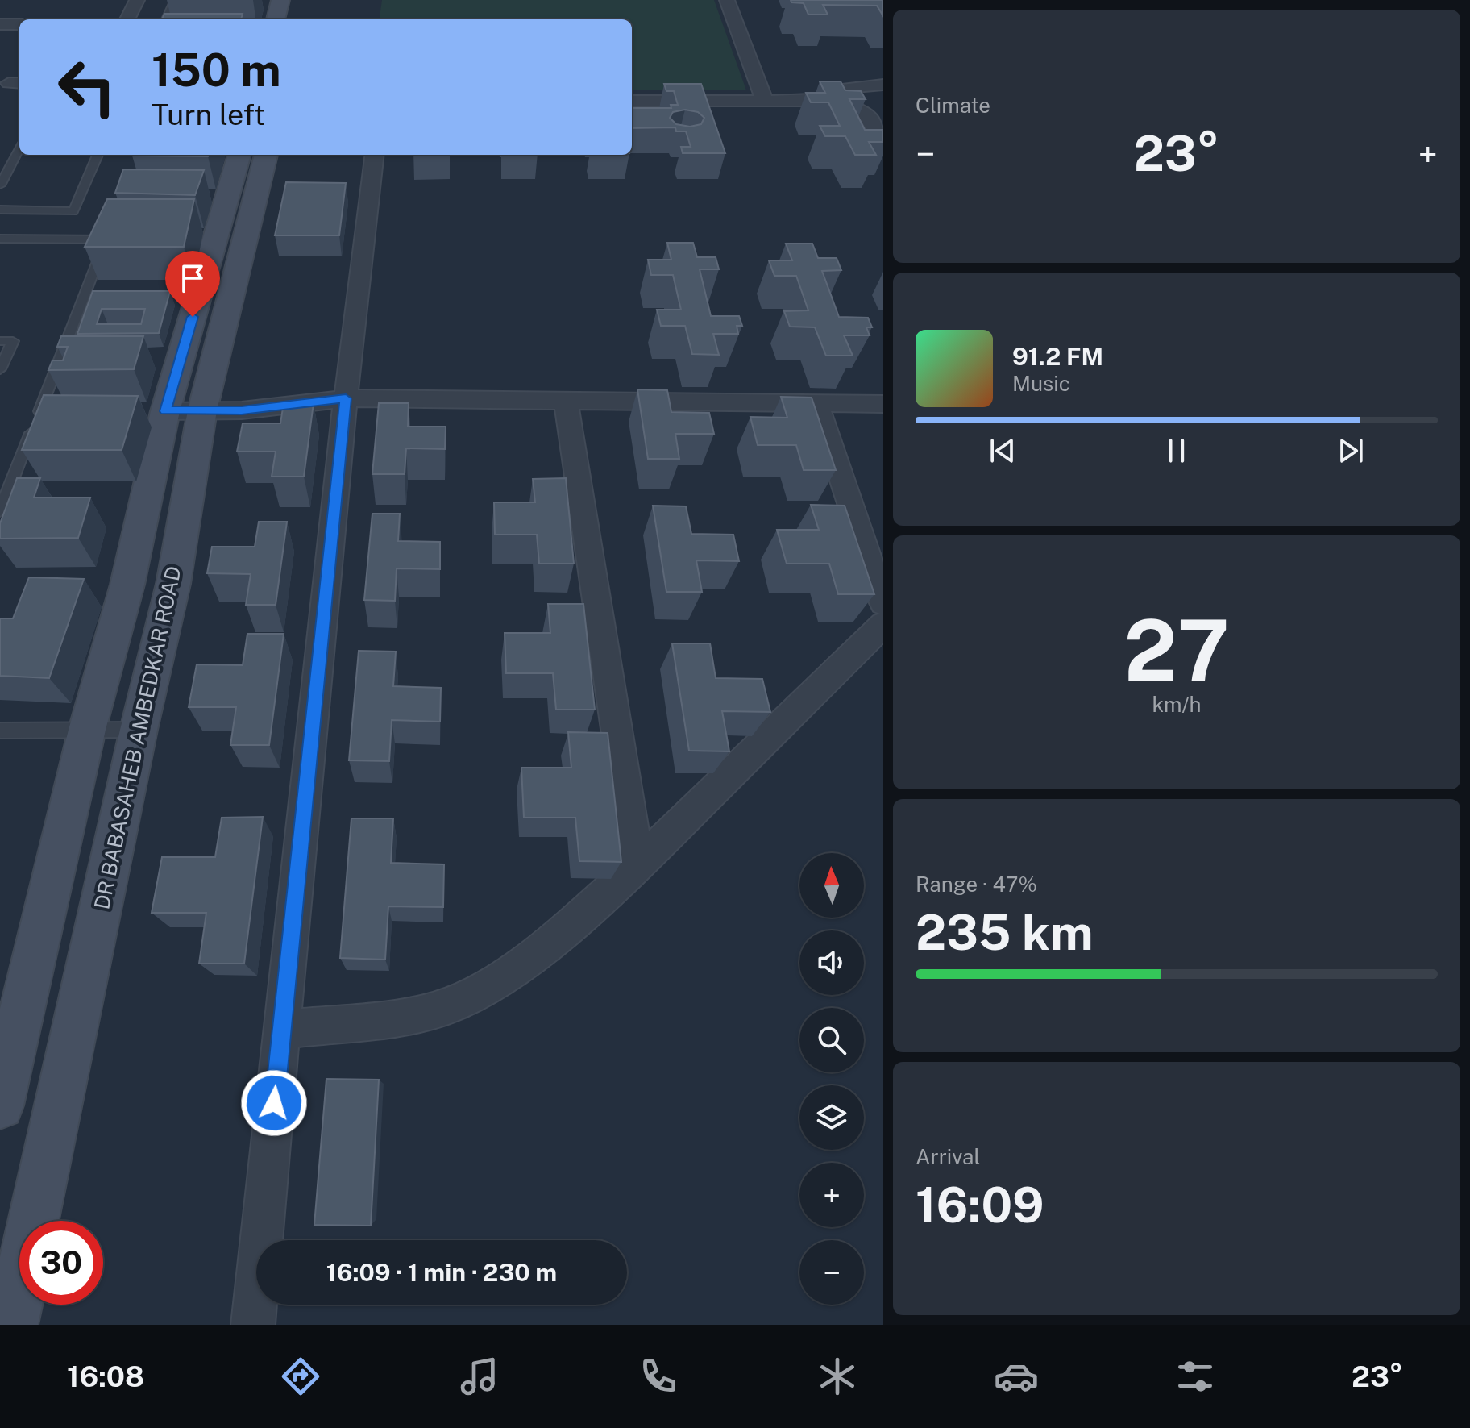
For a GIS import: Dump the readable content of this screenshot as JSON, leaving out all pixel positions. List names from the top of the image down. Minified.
{"streets":{"main road":["DR BABASAHEB AMBEDKAR ROAD"]},"north":"top","page":{"tile":["Climate",["27","km/h"],["Range · 47%","235 km"],["Arrival","16:09"]],"turn":["150 m","Turn left"],"heat":["−","23°","+"],"song":["91.2 FM","Music"],"map_buttons":["+","−"],"limit":"30","trip":"16:09 · 1 min · 230 m","tabs":["16:08","23°"]}}
